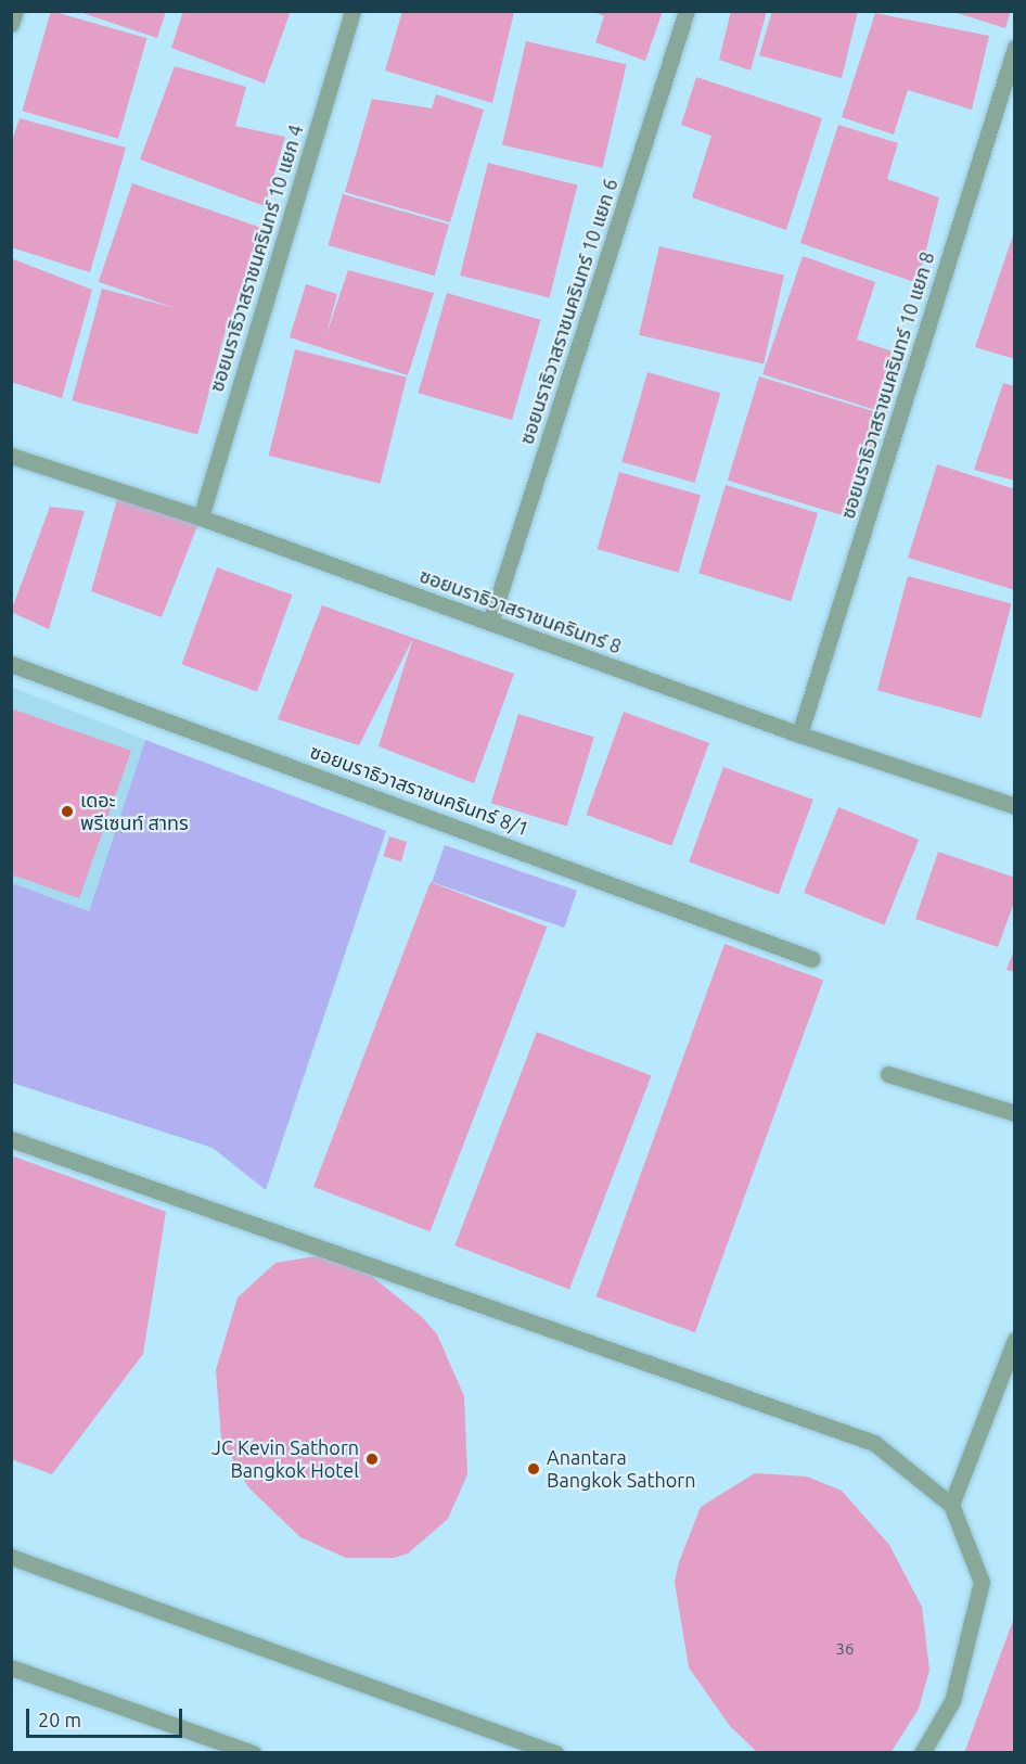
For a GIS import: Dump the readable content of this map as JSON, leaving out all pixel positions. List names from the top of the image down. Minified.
{"streets":{"street":["ซอยนราธิวาสราชนครินทร์ 10 แยก 4","ซอยนราธิวาสราชนครินทร์ 10 แยก 6","ซอยนราธิวาสราชนครินทร์ 10 แยก 8","ซอยนราธิวาสราชนครินทร์ 8","ซอยนราธิวาสราชนครินทร์ 8/1"]},"crossings":[["ซอยนราธิวาสราชนครินทร์ 10 แยก 4","ซอยนราธิวาสราชนครินทร์ 8"],["ซอยนราธิวาสราชนครินทร์ 10 แยก 6","ซอยนราธิวาสราชนครินทร์ 8"],["ซอยนราธิวาสราชนครินทร์ 10 แยก 8","ซอยนราธิวาสราชนครินทร์ 8"]],"places":["เดอะ พรีเซนท์ สาทร","JC Kevin Sathorn Bangkok Hotel","Anantara Bangkok Sathorn"],"house_numbers":["36"],"scale_bar":"20 m"}
